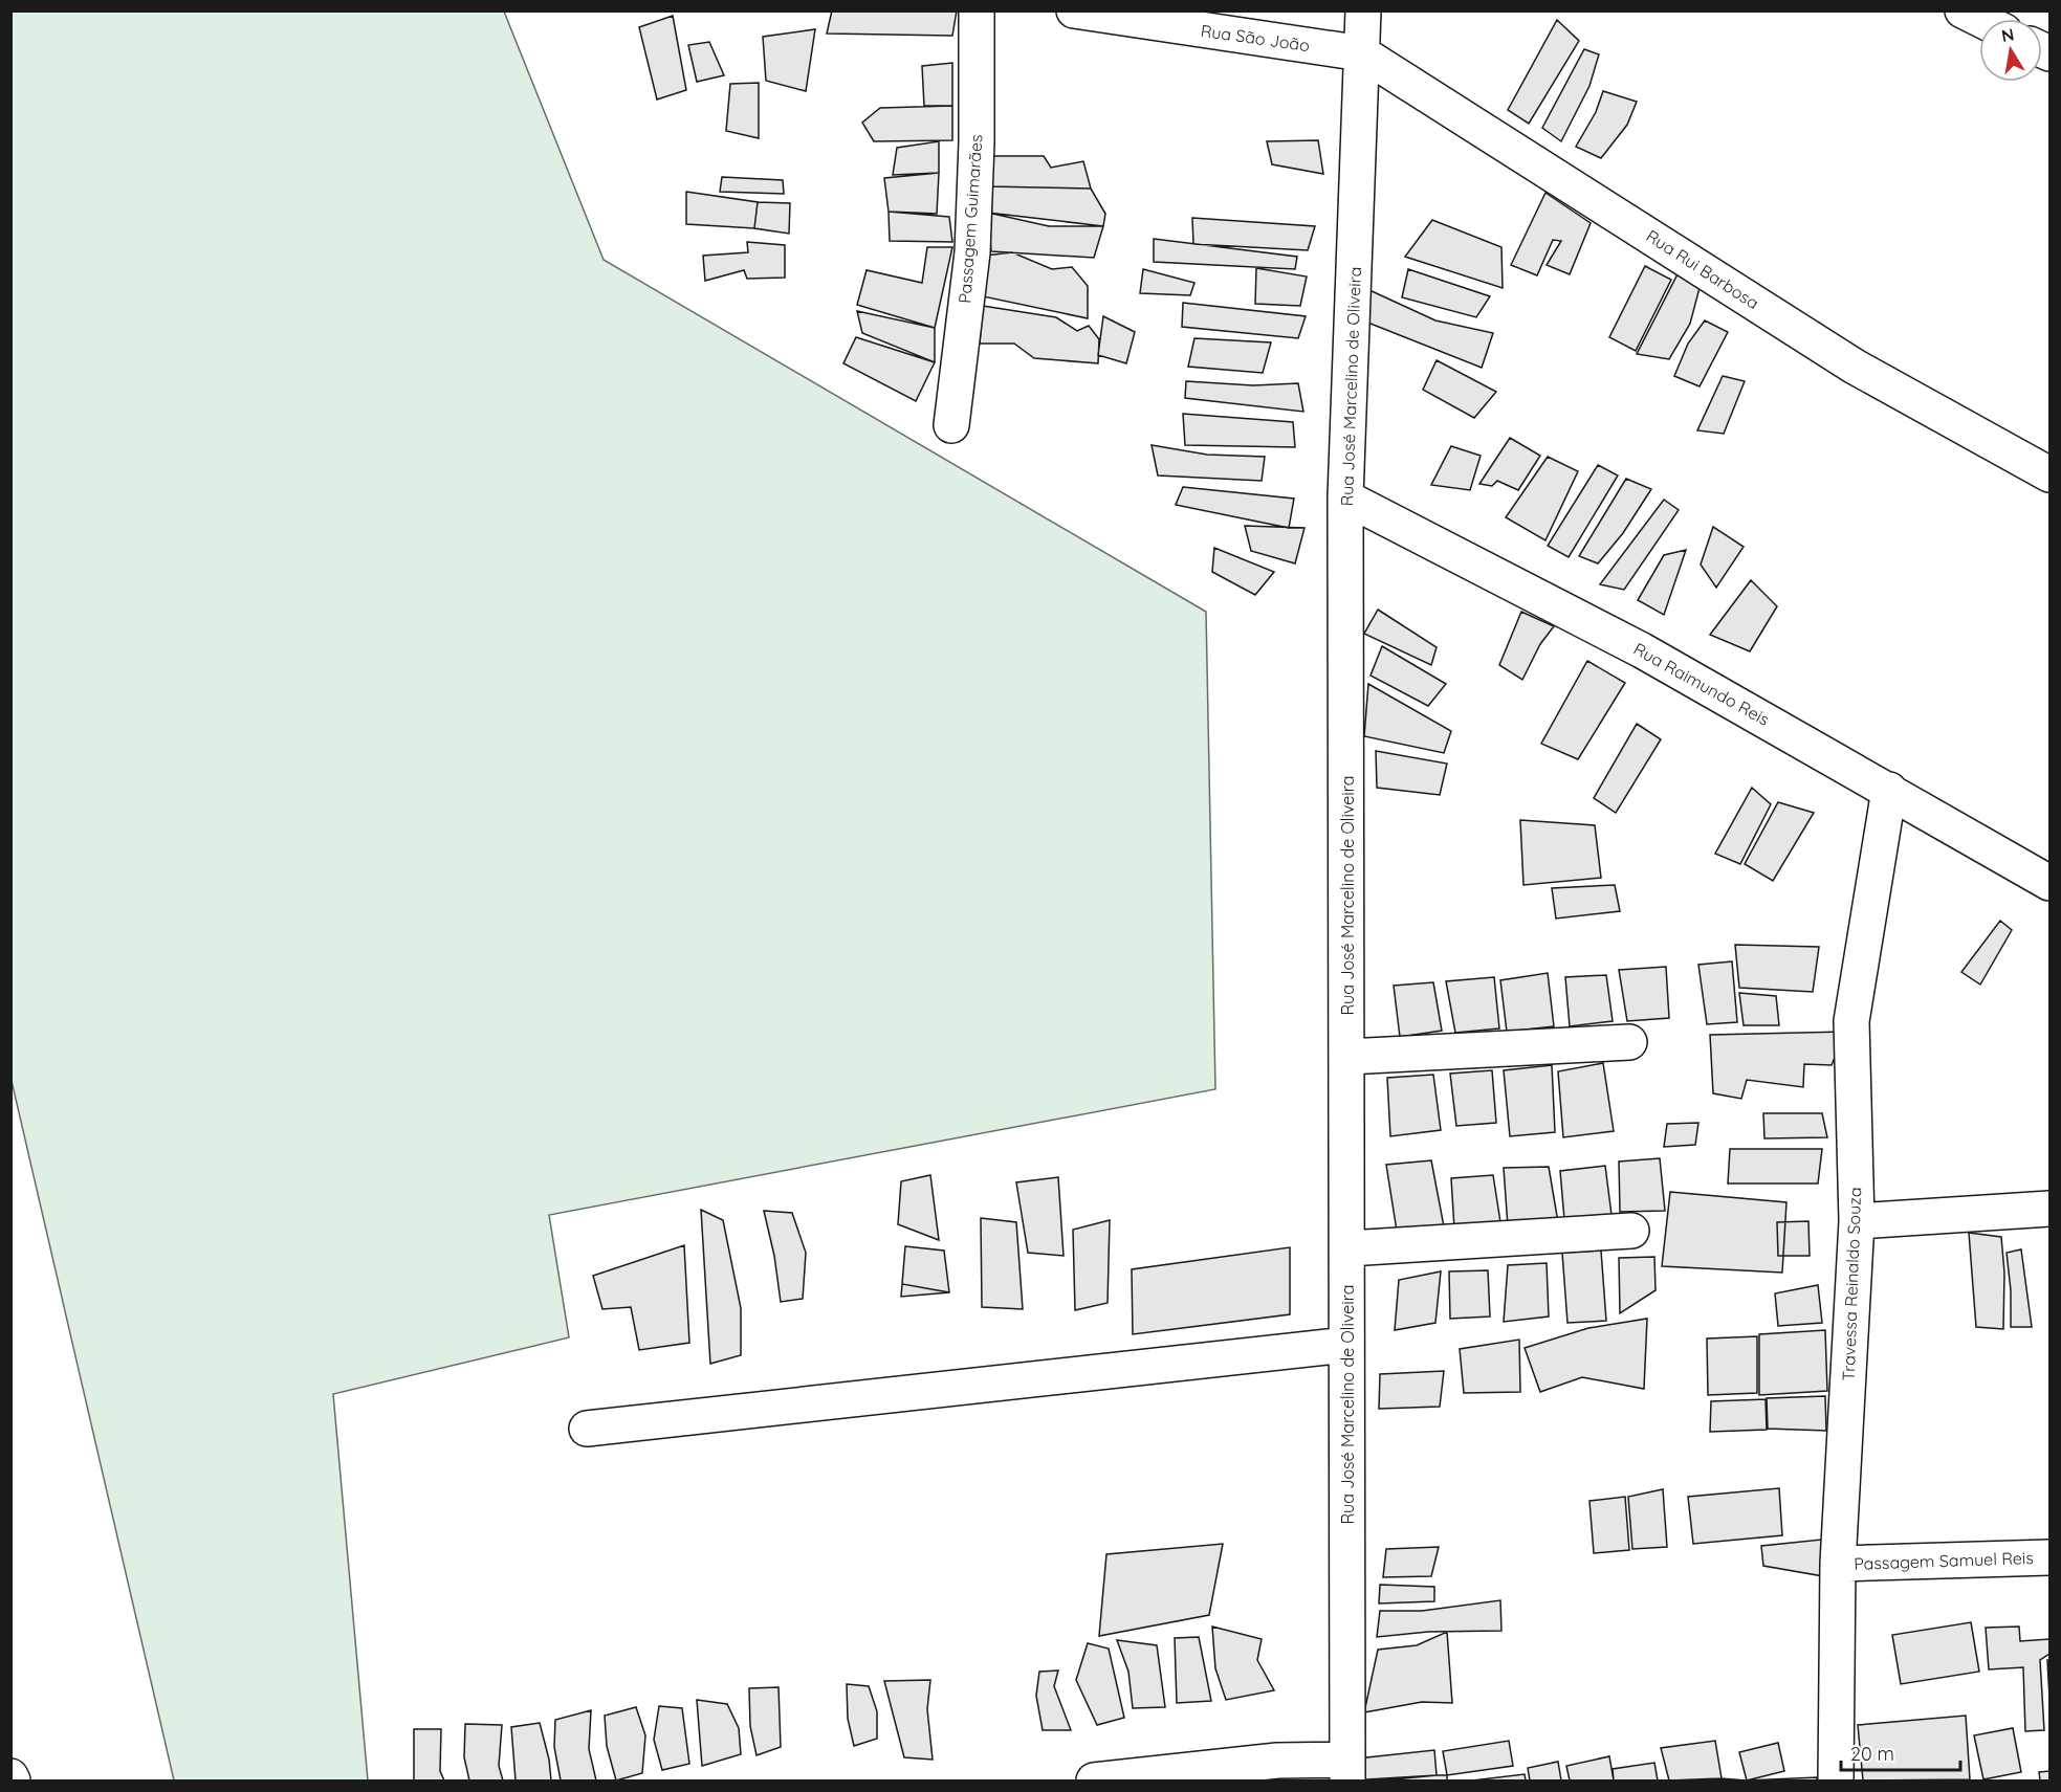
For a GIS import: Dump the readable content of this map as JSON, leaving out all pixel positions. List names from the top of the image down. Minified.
{"streets":{"street":["Rua São João","Passagem Guimarães","Rua Rui Barbosa","Rua José Marcelino de Oliveira","Rua Raimundo Reis","Travessa Reinaldo Souza","Passagem Samuel Reis"]},"crossings":[["Rua São João","Rua Rui Barbosa"],["Rua São João","Rua José Marcelino de Oliveira"],["Rua Rui Barbosa","Rua José Marcelino de Oliveira"],["Rua José Marcelino de Oliveira","Rua Raimundo Reis"],["Rua Raimundo Reis","Travessa Reinaldo Souza"],["Travessa Reinaldo Souza","Passagem Samuel Reis"]],"scale_bar":"20 m","north":"top"}
